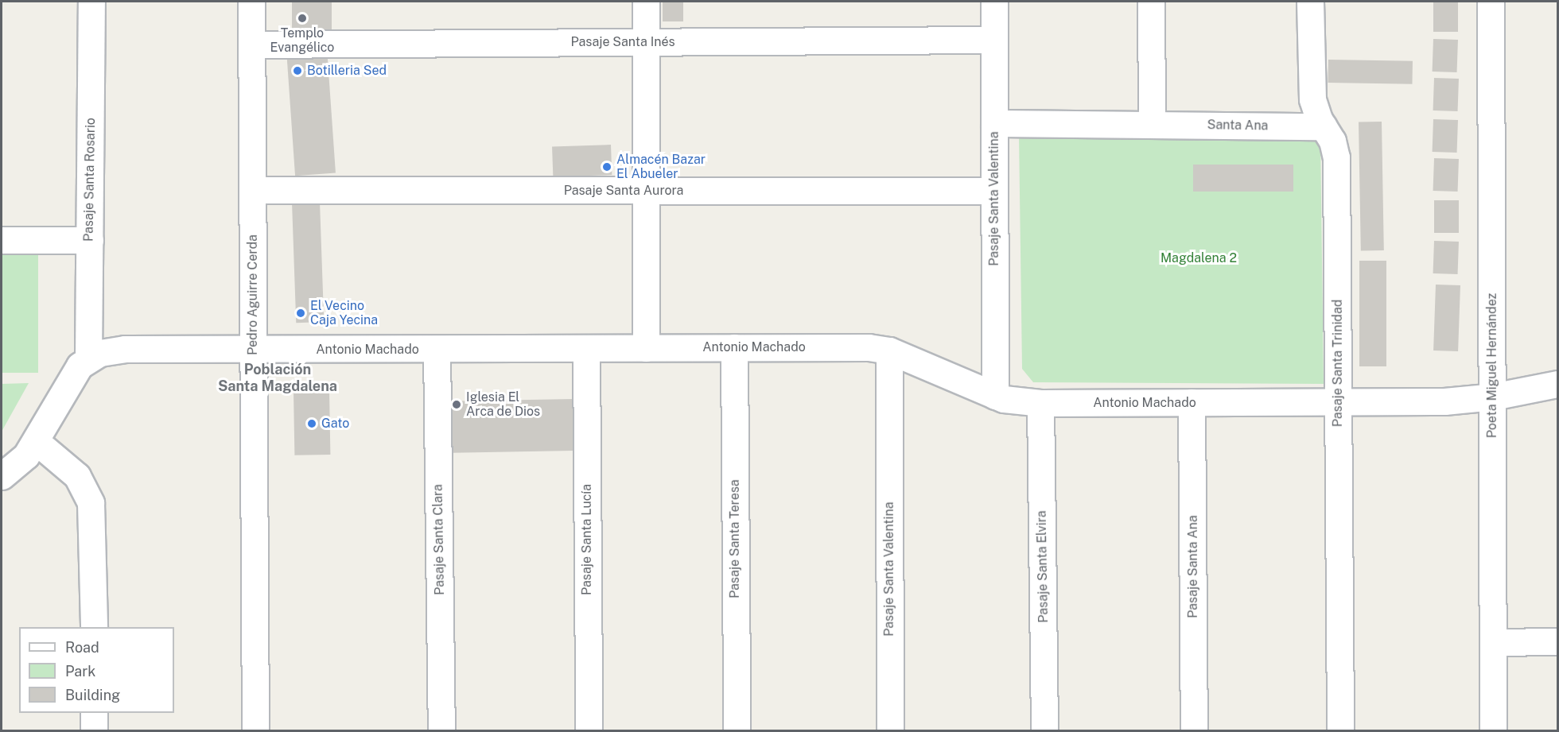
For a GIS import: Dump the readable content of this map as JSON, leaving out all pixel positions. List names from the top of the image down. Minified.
{"streets":{"street":["Pasaje Santa Inés","Santa Ana","Pasaje Santa Rosario","Pasaje Santa Aurora","Pasaje Santa Valentina","Pedro Aguirre Cerda","Antonio Machado","Pasaje Santa Trinidad","Poeta Miguel Hernández","Pasaje Santa Teresa","Pasaje Santa Clara","Pasaje Santa Lucía","Pasaje Santa Elvira","Pasaje Santa Ana"]},"crossings":[["Pasaje Santa Inés","Pasaje Santa Valentina"],["Pasaje Santa Inés","Pedro Aguirre Cerda"],["Santa Ana","Pasaje Santa Valentina"],["Santa Ana","Pasaje Santa Trinidad"],["Pasaje Santa Rosario","Antonio Machado"],["Pasaje Santa Aurora","Pasaje Santa Valentina"],["Pasaje Santa Aurora","Pedro Aguirre Cerda"],["Pasaje Santa Valentina","Antonio Machado"],["Pedro Aguirre Cerda","Antonio Machado"],["Antonio Machado","Pasaje Santa Trinidad"],["Antonio Machado","Poeta Miguel Hernández"],["Antonio Machado","Pasaje Santa Teresa"],["Antonio Machado","Pasaje Santa Clara"],["Antonio Machado","Pasaje Santa Lucía"],["Antonio Machado","Pasaje Santa Elvira"],["Antonio Machado","Pasaje Santa Ana"]],"districts":["Población Santa Magdalena"],"parks":["Magdalena 2"],"places":["Templo Evangélico","Botilleria Sed","Almacén Bazar El Abueler","El Vecino Caja Yecina","Iglesia El Arca de Dios","Gato"],"legend":["Road","Park","Building"]}
